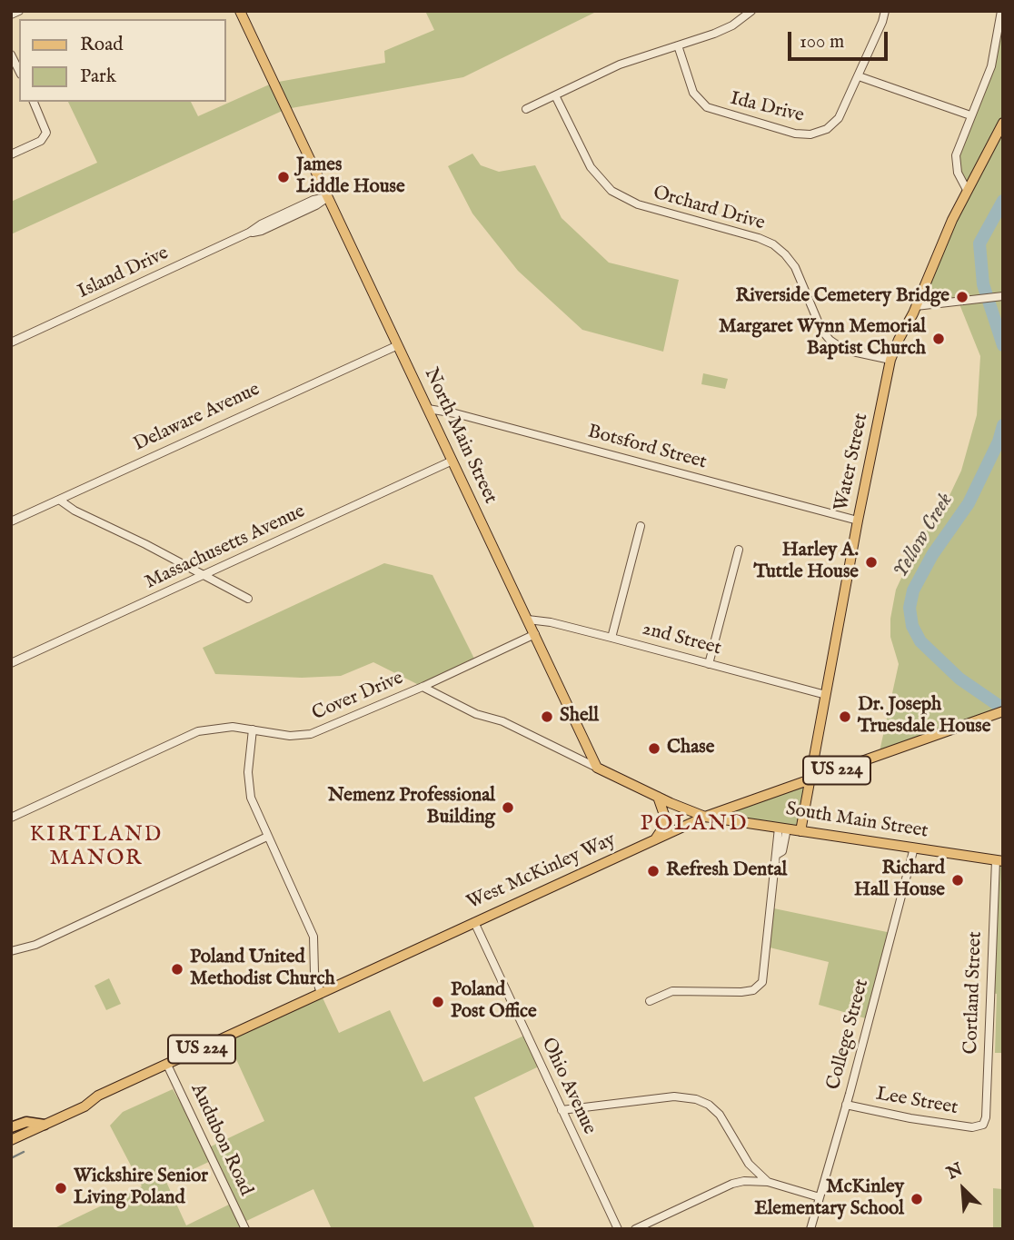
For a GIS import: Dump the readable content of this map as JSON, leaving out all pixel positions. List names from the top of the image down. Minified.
{"streets":{"main road":["North Main Street","Water Street","US 224","South Main Street","West McKinley Way"],"street":["Ida Drive","Orchard Drive","Island Drive","Delaware Avenue","Botsford Street","Massachusetts Avenue","2nd Street","Cover Drive","Cortland Street","College Street","Ohio Avenue","Lee Street","Audubon Road"]},"crossings":[["Orchard Drive","Water Street"],["Island Drive","North Main Street"],["Delaware Avenue","North Main Street"],["North Main Street","Botsford Street"],["North Main Street","Massachusetts Avenue"],["North Main Street","2nd Street"],["North Main Street","Cover Drive"],["Botsford Street","Water Street"],["Water Street","2nd Street"],["Water Street","US 224"],["Water Street","South Main Street"],["US 224","South Main Street"],["US 224","West McKinley Way"],["US 224","Audubon Road"],["South Main Street","West McKinley Way"],["South Main Street","Cortland Street"],["South Main Street","College Street"],["West McKinley Way","Ohio Avenue"],["Cortland Street","Lee Street"],["College Street","Lee Street"]],"districts":["POLAND","KIRTLAND MANOR"],"water":["Yellow Creek"],"places":["James Liddle House","Riverside Cemetery Bridge","Margaret Wynn Memorial Baptist Church","Harley A. Tuttle House","Shell","Dr. Joseph Truesdale House","Chase","Nemenz Professional Building","Refresh Dental","Richard Hall House","Poland United Methodist Church","Poland Post Office","Wickshire Senior Living Poland","McKinley Elementary School"],"legend":["Road","Park"],"scale_bar":"100 m","north":"top left"}
